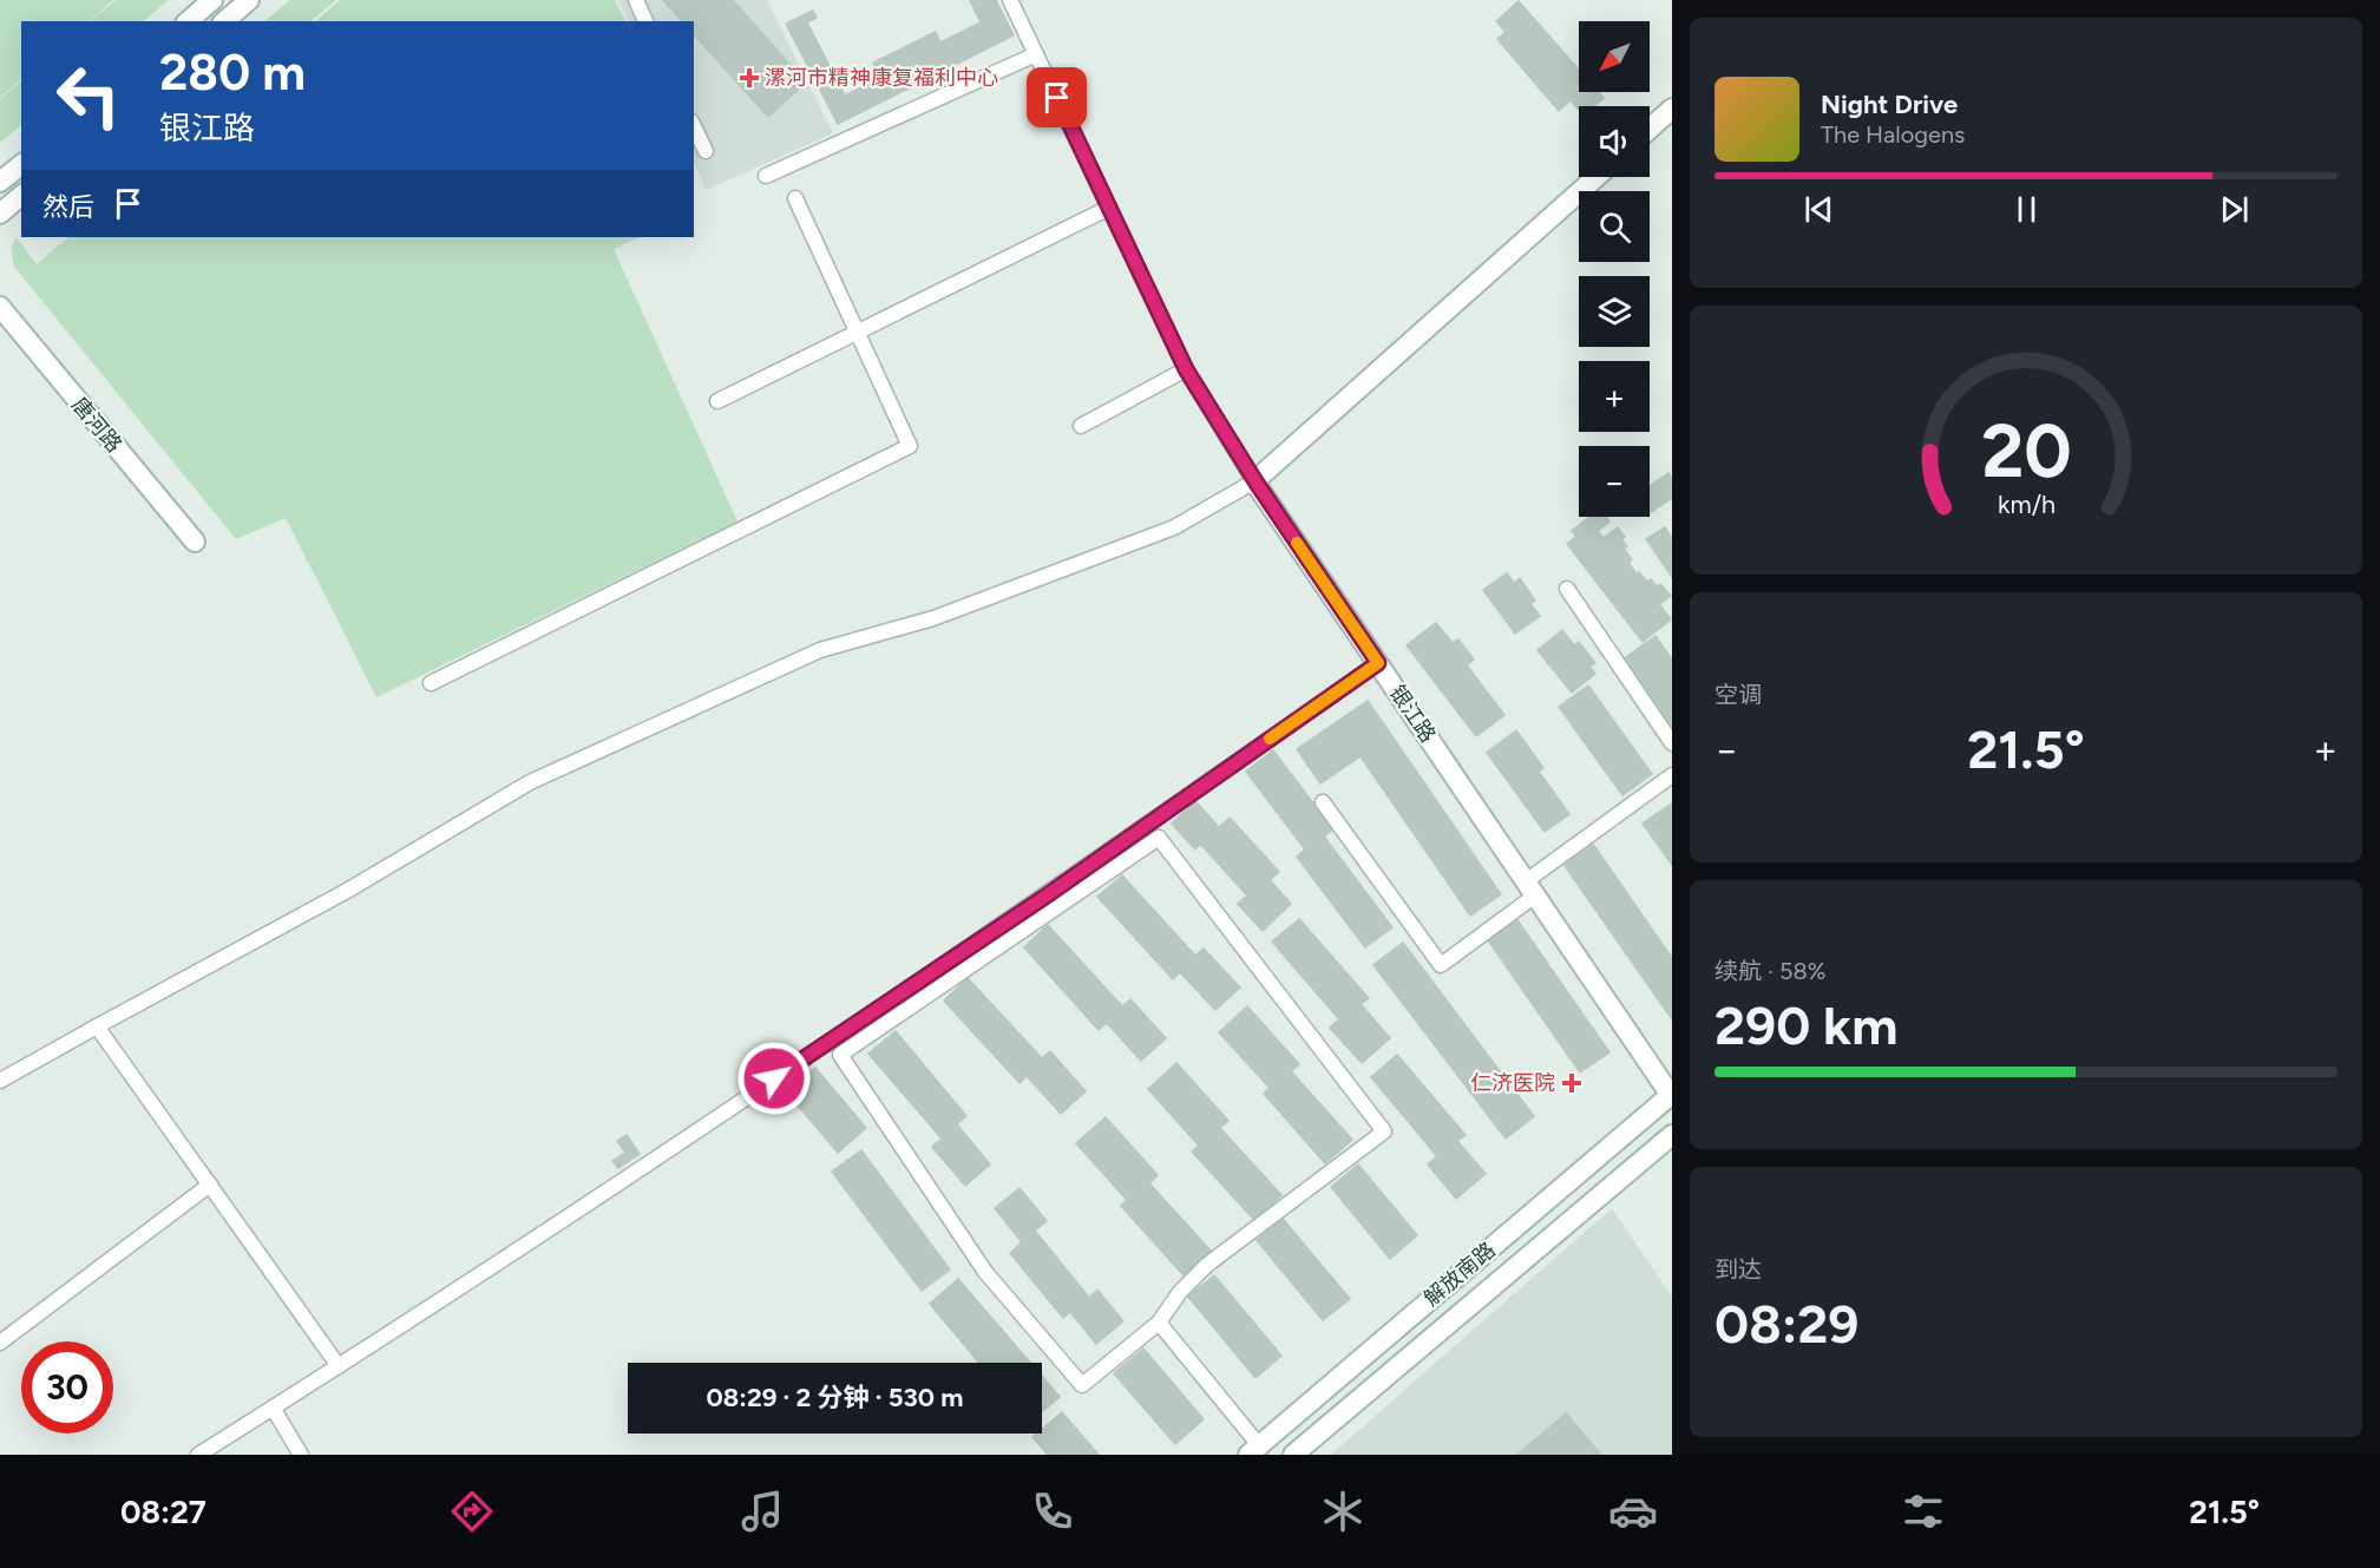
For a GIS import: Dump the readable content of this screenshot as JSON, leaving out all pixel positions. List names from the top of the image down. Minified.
{"streets":{"street":["唐河路","银江路","解放南路"]},"crossings":[["银江路","解放南路"]],"places":{"health":["漯河市精神康复福利中心","仁济医院"]},"north":"bottom left","page":{"map_buttons":["+","−"],"turn":["280 m","银江路"],"song":["Night Drive","The Halogens"],"then":"然后","tile":["空调",["续航 · 58%","290 km"],["到达","08:29"]],"heat":["−","21.5°","+"],"limit":"30","trip":"08:29 · 2 分钟 · 530 m","tabs":["08:27","21.5°"],"gauge":["20","km/h"]}}
